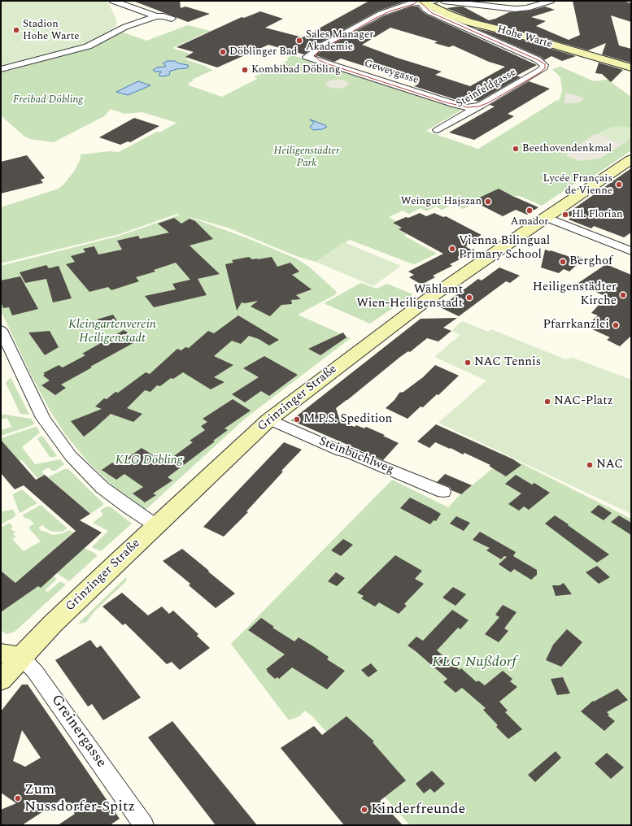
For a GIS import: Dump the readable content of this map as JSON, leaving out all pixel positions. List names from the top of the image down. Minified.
{"streets":{"street":["Hohe Warte","Geweygasse","Steinfeldgasse","Grinzinger Straße","Steinbüchlweg","Greinergasse"]},"crossings":[["Hohe Warte","Geweygasse"],["Hohe Warte","Steinfeldgasse"],["Geweygasse","Steinfeldgasse"],["Grinzinger Straße","Steinbüchlweg"],["Grinzinger Straße","Greinergasse"]],"parks":["Freibad Döbling","Heiligenstädter Park","Kleingartenverein Heiligenstadt","KLG Döbling","KLG Nußdorf"],"places":["Stadion Hohe Warte","Sales Manager Akademie","Döblinger Bad","Kombibad Döbling","Beethovendenkmal","Lycée Français de Vienne","Weingut Hajszan","Amador","Hl. Florian","Vienna Bilingual Primary School","Berghof","Heiligenstädter Kirche","Wählamt Wien-Heiligenstadt","Pfarrkanzlei","NAC Tennis","NAC-Platz","M.P.S. Spedition","NAC","Zum Nussdorfer-Spitz","Kinderfreunde"]}
